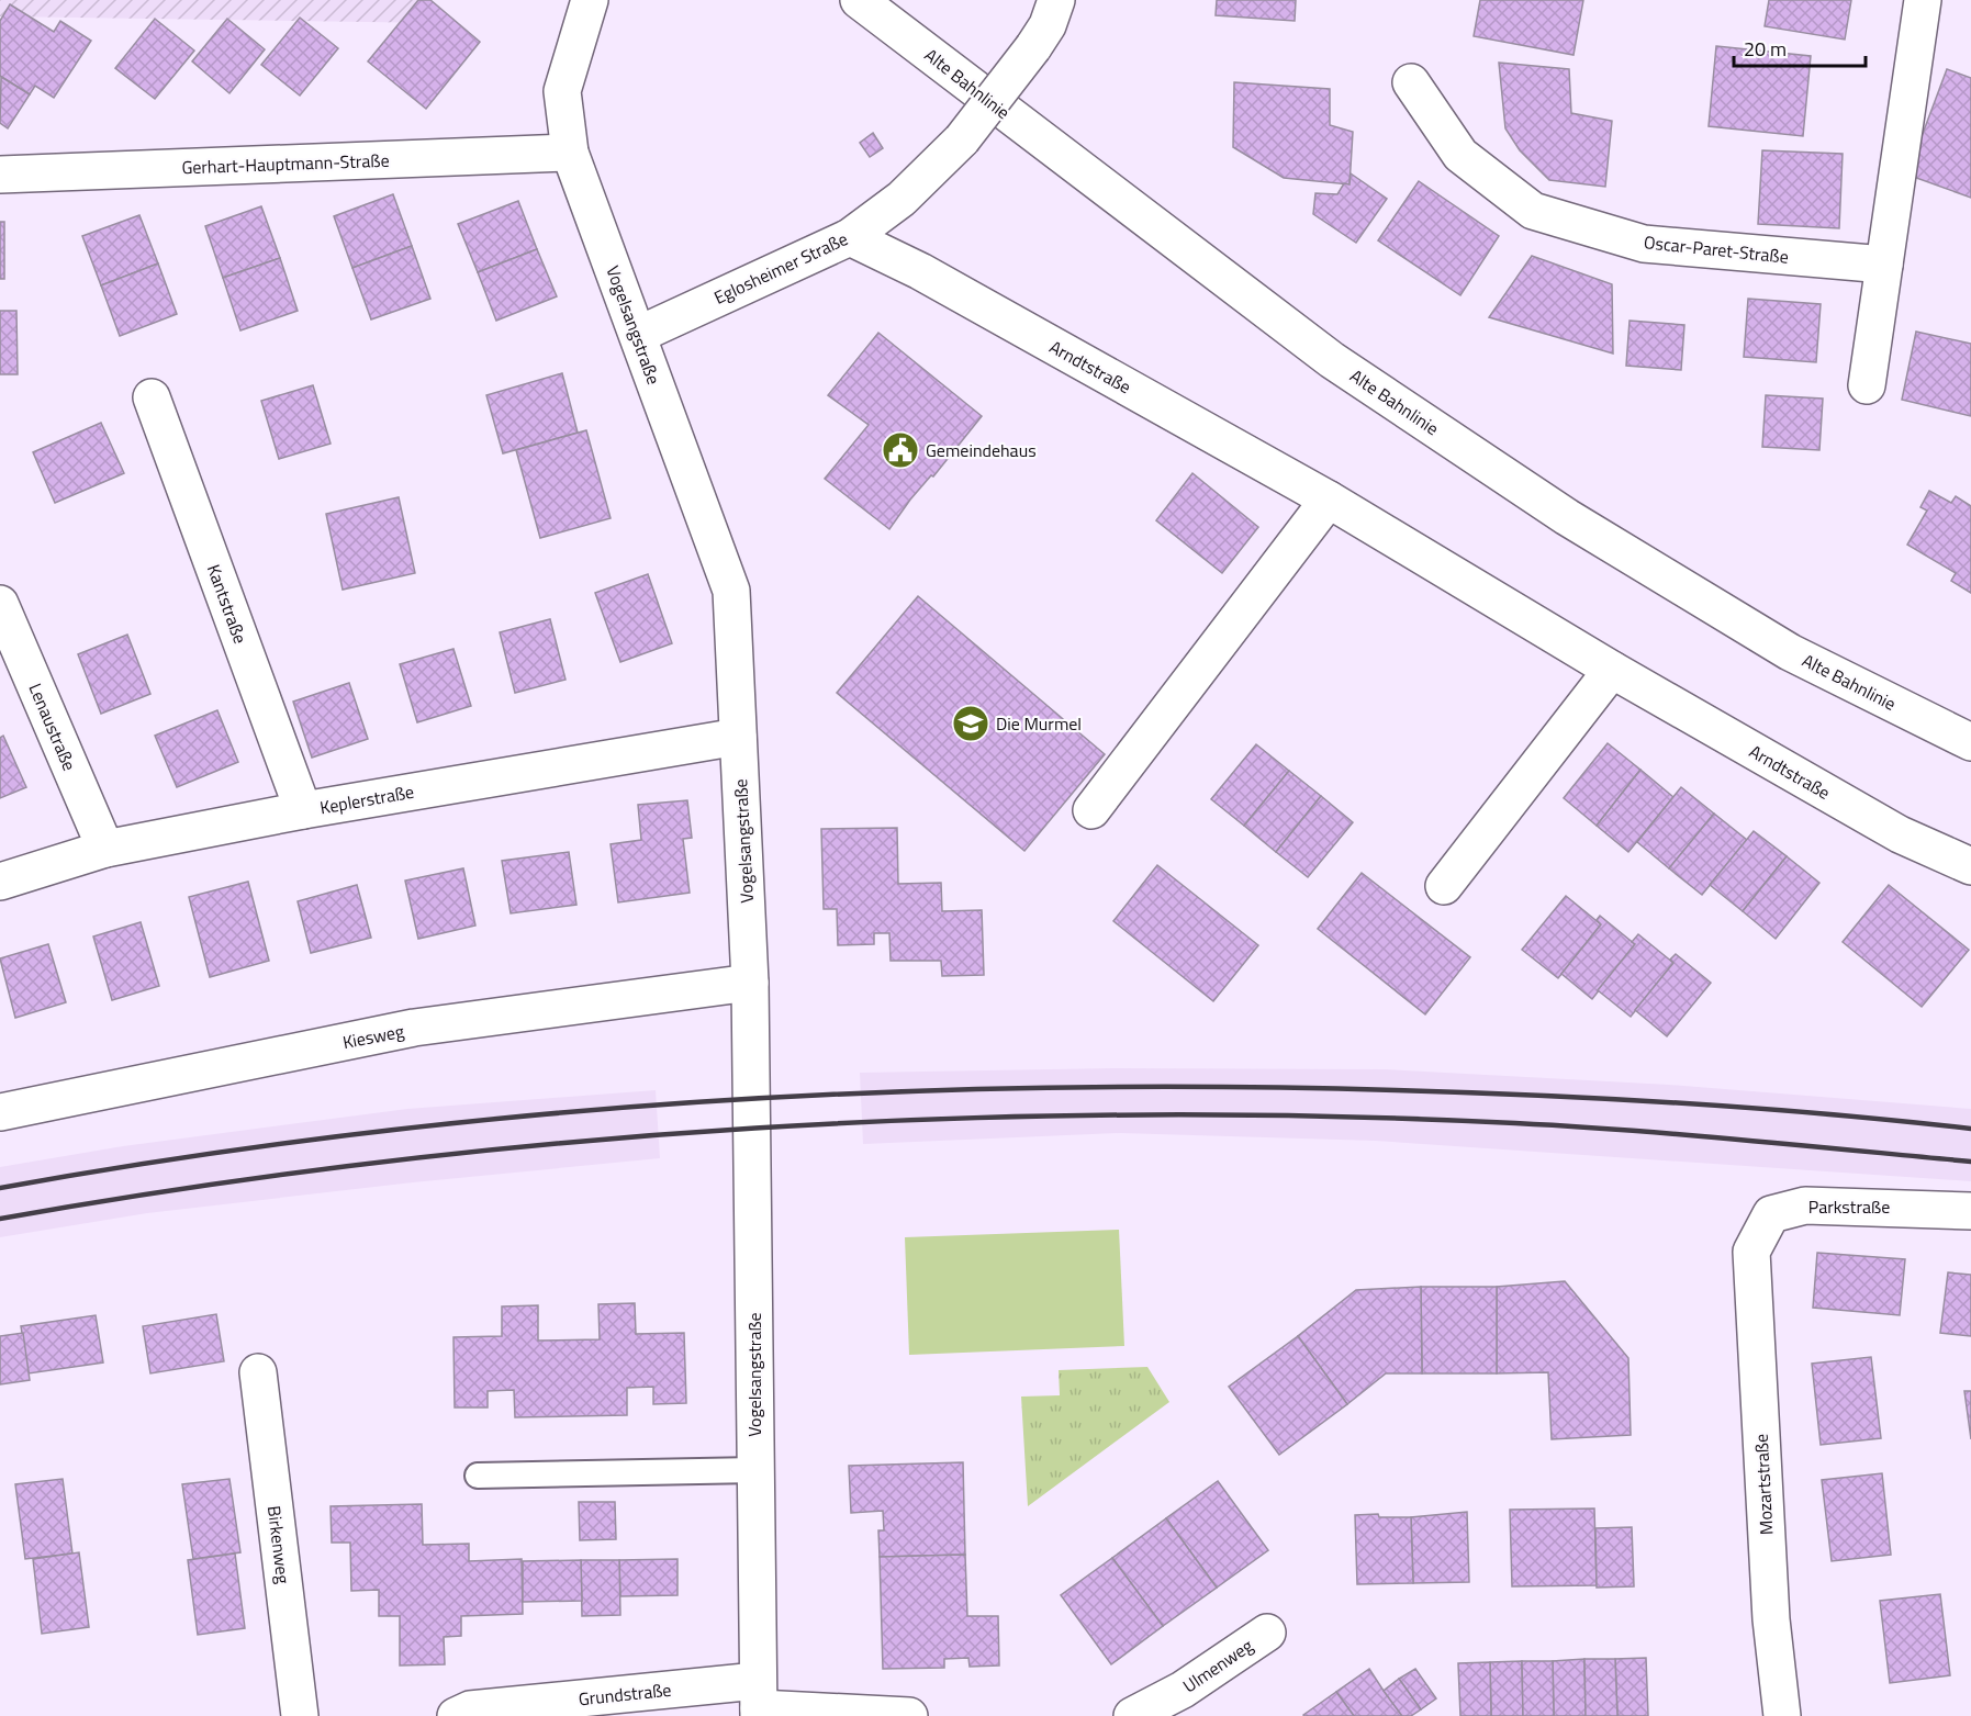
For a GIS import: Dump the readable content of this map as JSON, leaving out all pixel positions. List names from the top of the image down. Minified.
{"streets":{"street":["Alte Bahnlinie","Gerhart-Hauptmann-Straße","Oscar-Paret-Straße","Eglosheimer Straße","Vogelsangstraße","Arndtstraße","Kantstraße","Lenaustraße","Keplerstraße","Kiesweg","Parkstraße","Mozartstraße","Birkenweg","Ulmenweg","Grundstraße"]},"crossings":[["Gerhart-Hauptmann-Straße","Vogelsangstraße"],["Eglosheimer Straße","Vogelsangstraße"],["Eglosheimer Straße","Arndtstraße"],["Vogelsangstraße","Keplerstraße"],["Vogelsangstraße","Kiesweg"],["Vogelsangstraße","Grundstraße"],["Kantstraße","Keplerstraße"],["Lenaustraße","Keplerstraße"],["Parkstraße","Mozartstraße"]],"places":{"public building":["Gemeindehaus"],"school or university":["Die Murmel"]},"scale_bar":"20 m"}
